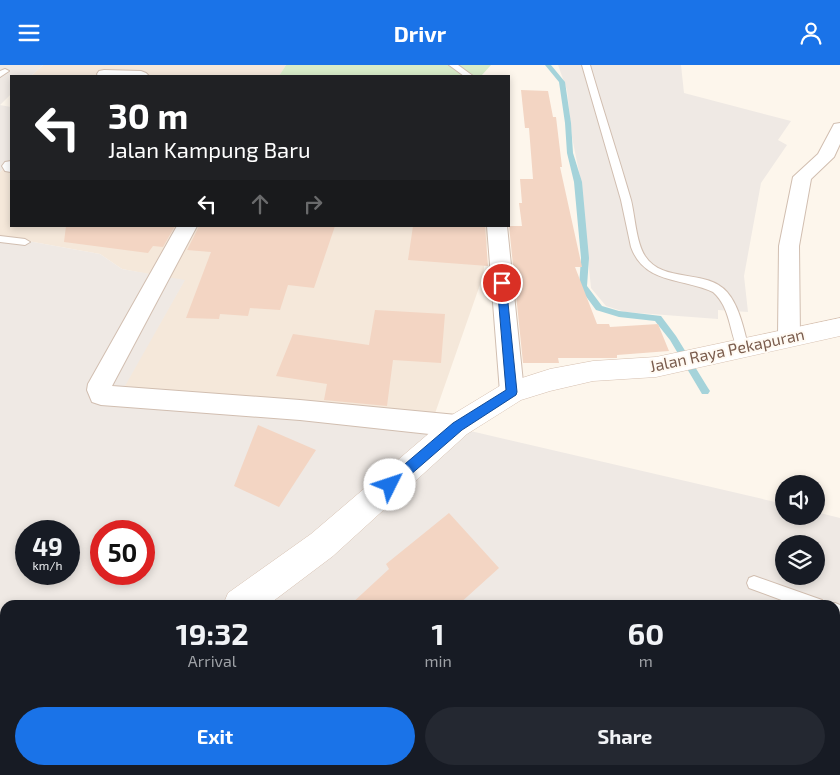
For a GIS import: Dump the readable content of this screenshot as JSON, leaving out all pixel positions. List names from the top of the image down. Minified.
{"streets":{"main road":["Jalan Raya Pekapuran"]},"page":{"header":"Drivr","turn":["30 m","Jalan Kampung Baru"],"speed":"49 km/h","limit":"50","eta":["19:32","Arrival","1","min","60","m"],"buttons":["Exit","Share"]}}
